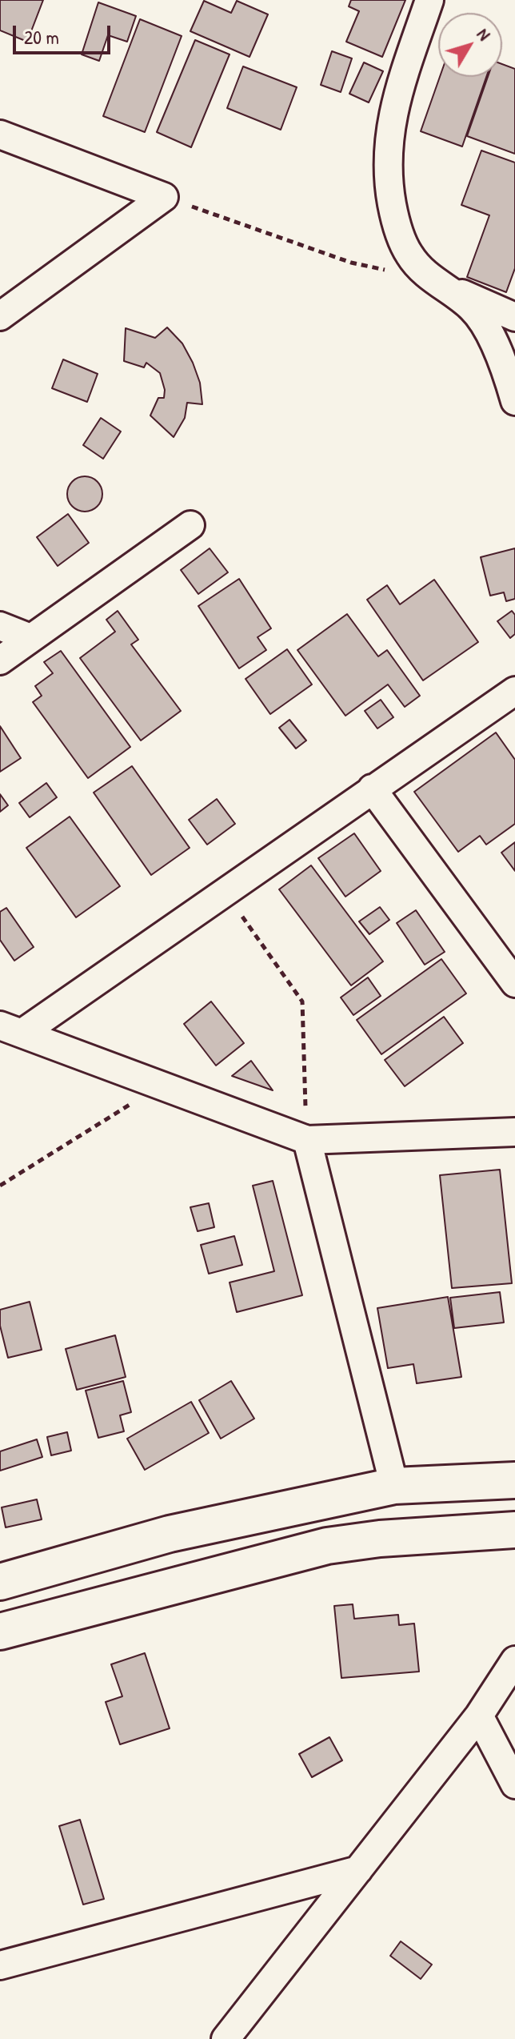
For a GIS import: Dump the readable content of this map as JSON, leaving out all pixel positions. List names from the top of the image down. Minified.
{"scale_bar":"20 m","north":"top right"}
